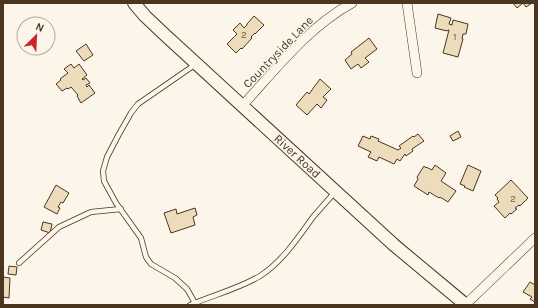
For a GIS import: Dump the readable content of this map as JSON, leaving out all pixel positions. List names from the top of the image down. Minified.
{"streets":{"main road":["River Road"],"street":["Countryside Lane"]},"crossings":[["Countryside Lane","River Road"]],"house_numbers":["2","1","2"],"north":"top right"}
